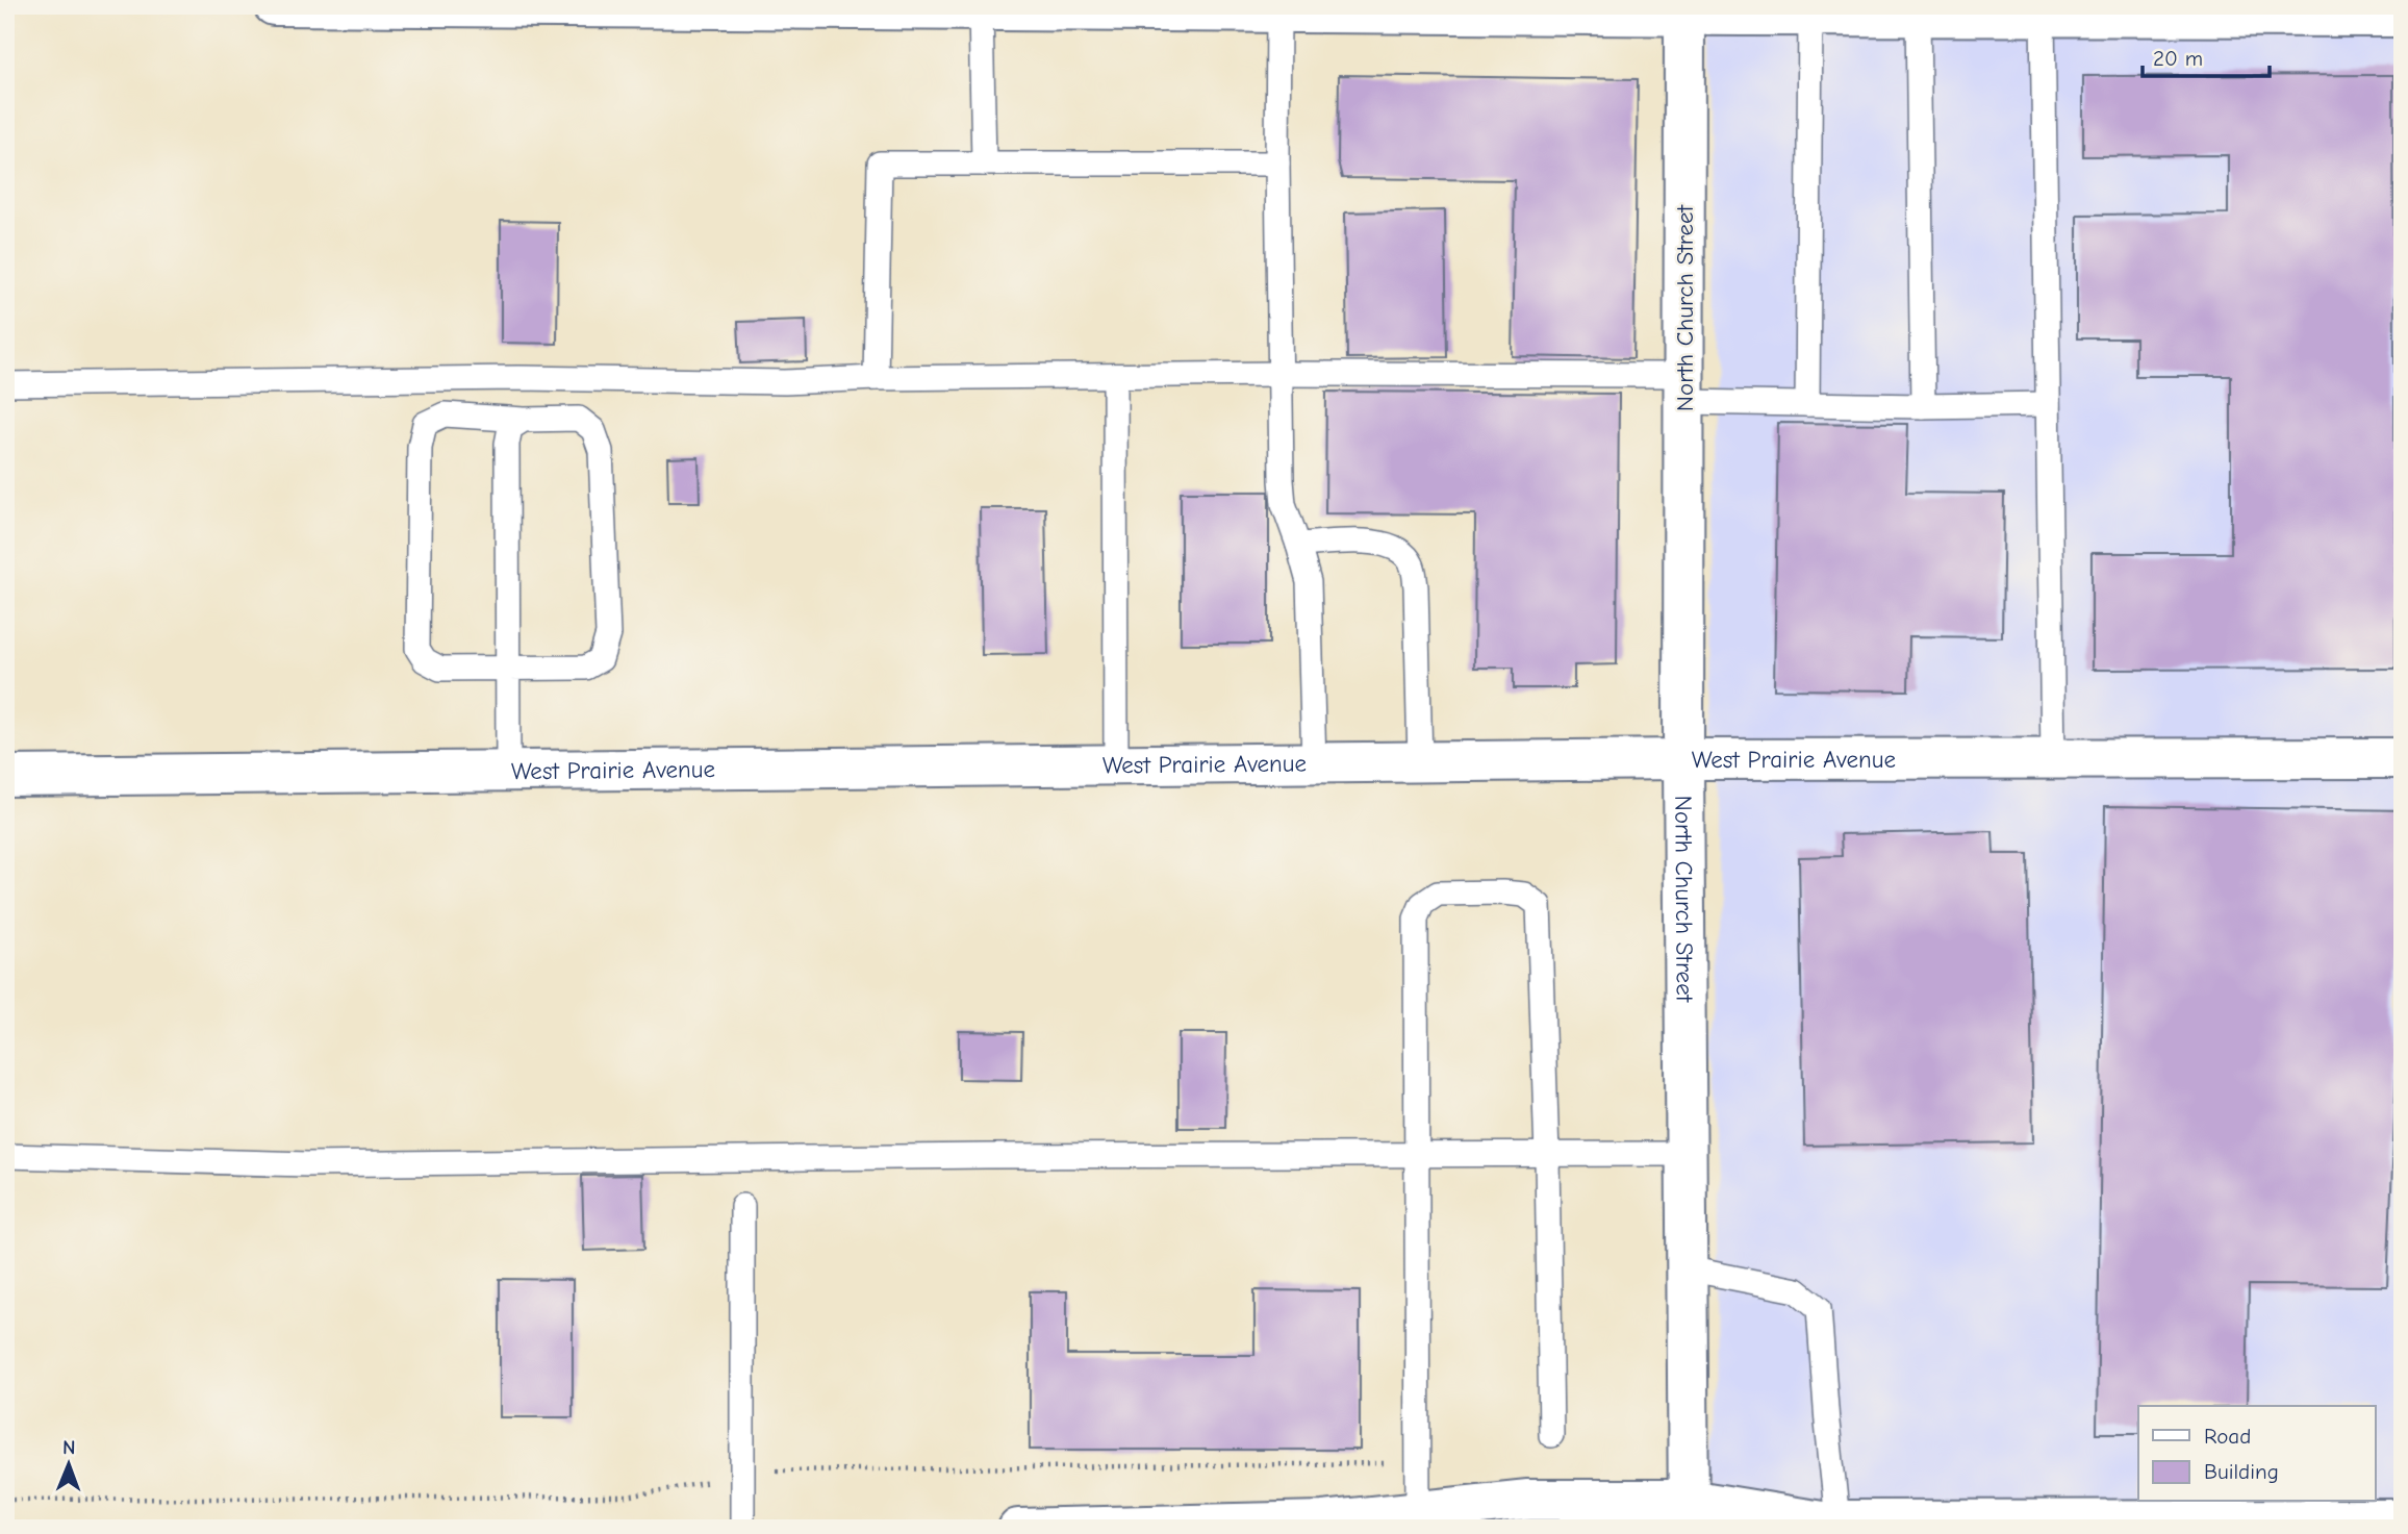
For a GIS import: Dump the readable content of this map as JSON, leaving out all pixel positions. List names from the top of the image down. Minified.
{"streets":{"street":["North Church Street","West Prairie Avenue"]},"crossings":[["North Church Street","West Prairie Avenue"]],"legend":["Road","Building"],"scale_bar":"20 m","north":"top"}
